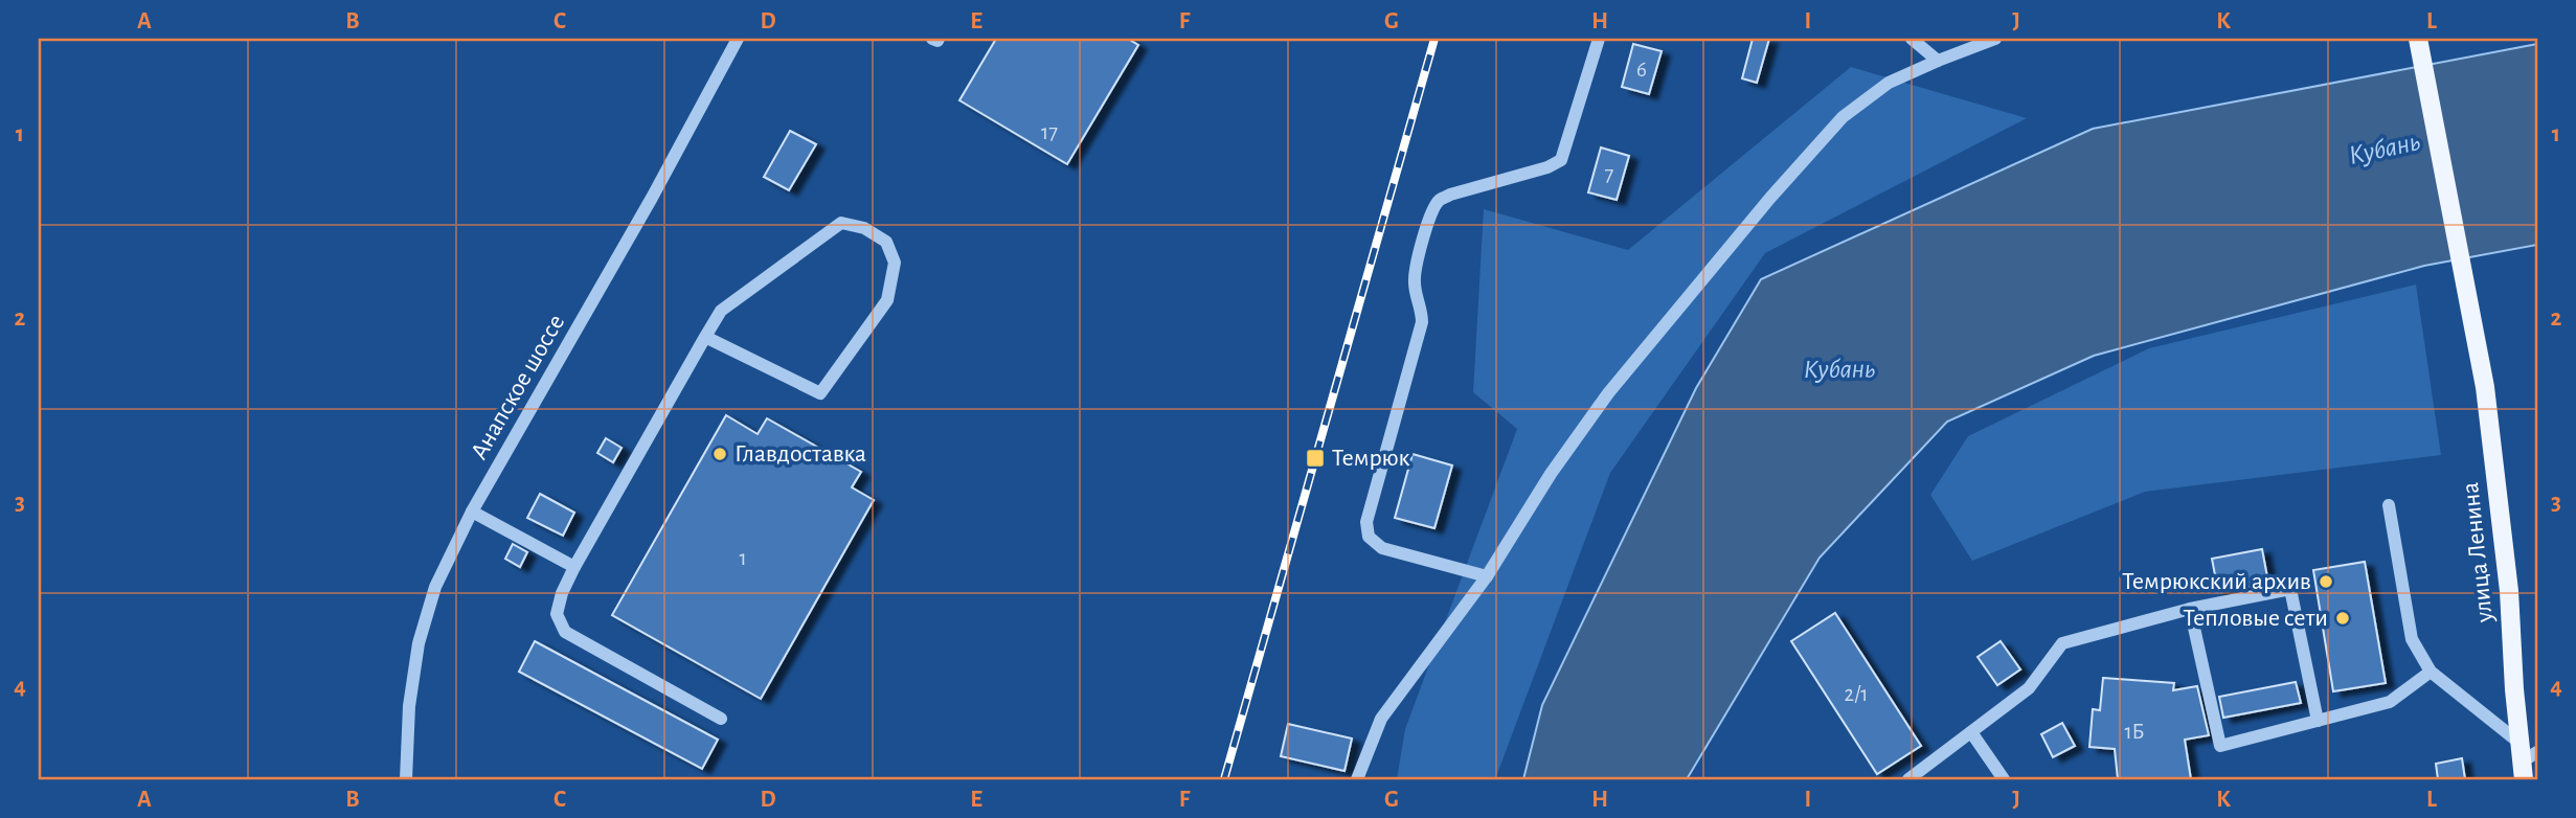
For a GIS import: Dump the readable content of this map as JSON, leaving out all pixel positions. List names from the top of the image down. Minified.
{"streets":{"main road":["улица Ленина"],"street":["Анапское шоссе"]},"water":["Кубань"],"places":{"other":["Главдоставка","Темрюкский архив","Тепловые сети"],"transit":["Темрюк"]},"house_numbers":["6","17","7","1","2/1","1Б"],"grid":{"columns":["A","B","C","D","E","F","G","H","I","J","K","L"],"rows":["1","2","3","4"]}}
